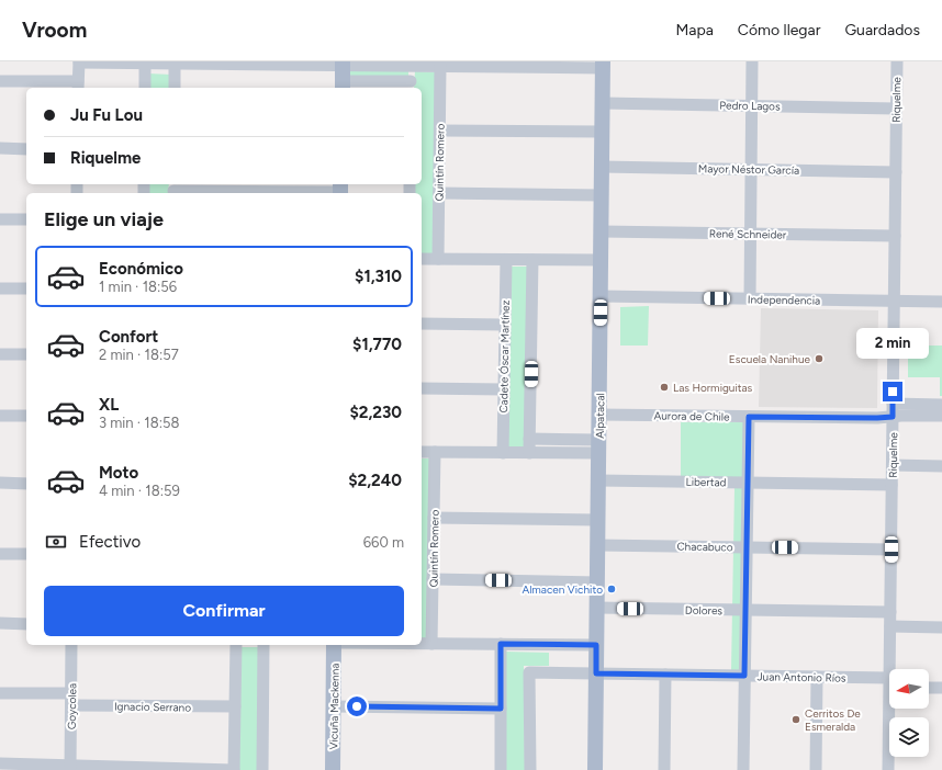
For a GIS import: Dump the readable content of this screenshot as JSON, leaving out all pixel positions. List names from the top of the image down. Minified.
{"streets":{"main road":["Alpatacal","Vicuña Mackenna"],"street":["Riquelme","Pedro Lagos","Quintín Romero","Mayor Néstor García","René Schneider","Independencia","Cadete Óscar Martínez","Aurora de Chile","Libertad","Chacabuco","Dolores","Juan Antonio Ríos","Goycolea","Ignacio Serrano"]},"crossings":[["Riquelme","Pedro Lagos"],["Riquelme","Mayor Néstor García"],["Riquelme","René Schneider"],["Riquelme","Independencia"],["Riquelme","Aurora de Chile"],["Riquelme","Libertad"],["Riquelme","Chacabuco"],["Riquelme","Dolores"],["Pedro Lagos","Alpatacal"],["Mayor Néstor García","Alpatacal"],["René Schneider","Alpatacal"],["Independencia","Alpatacal"],["Alpatacal","Aurora de Chile"],["Alpatacal","Libertad"],["Alpatacal","Chacabuco"],["Alpatacal","Dolores"],["Alpatacal","Juan Antonio Ríos"],["Goycolea","Ignacio Serrano"]],"places":["Escuela Nanihue","Las Hormiguitas","Almacen Vichito","Cerritos De Esmeralda"],"north":"left","page":{"header":"Vroom","nav":["Mapa","Cómo llegar","Guardados"],"banner":["Ju Fu Lou","Riquelme"],"heading":"Elige un viaje","list":[{"name":"Económico","note":"1 min · 18:56","value":"$1,310"},{"name":"Confort","note":"2 min · 18:57","value":"$1,770"},{"name":"XL","note":"3 min · 18:58","value":"$2,230"},{"name":"Moto","note":"4 min · 18:59","value":"$2,240"}],"bubble":"2 min","pay":["Efectivo","660 m"],"buttons":"Confirmar"}}
